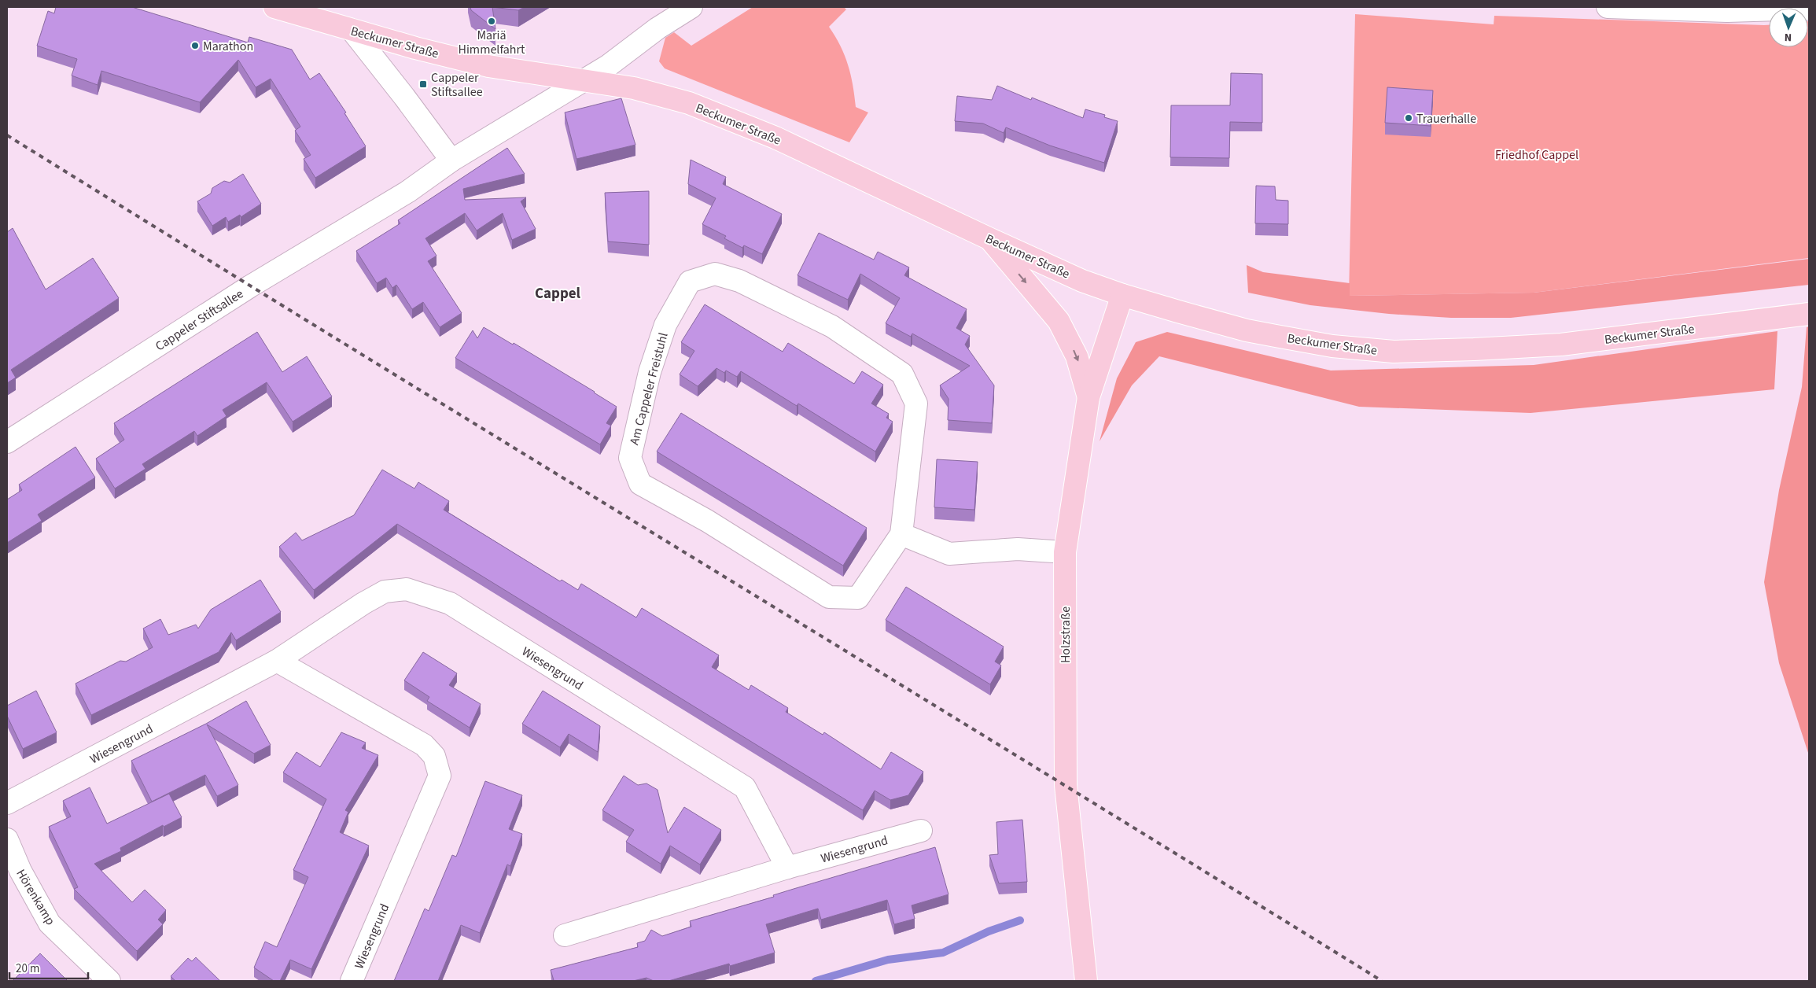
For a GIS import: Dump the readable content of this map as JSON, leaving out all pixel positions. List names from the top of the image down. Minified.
{"streets":{"main road":["Beckumer Straße","Holzstraße"],"street":["Cappeler Stiftsallee","Am Cappeler Freistuhl","Wiesengrund","Hörenkamp"]},"crossings":[["Beckumer Straße","Cappeler Stiftsallee"],["Beckumer Straße","Holzstraße"]],"districts":["Cappel"],"parks":["Friedhof Cappel"],"places":{"other":["Mariä Himmelfahrt","Marathon","Trauerhalle"],"transit":["Cappeler Stiftsallee"]},"scale_bar":"20 m","north":"bottom"}
